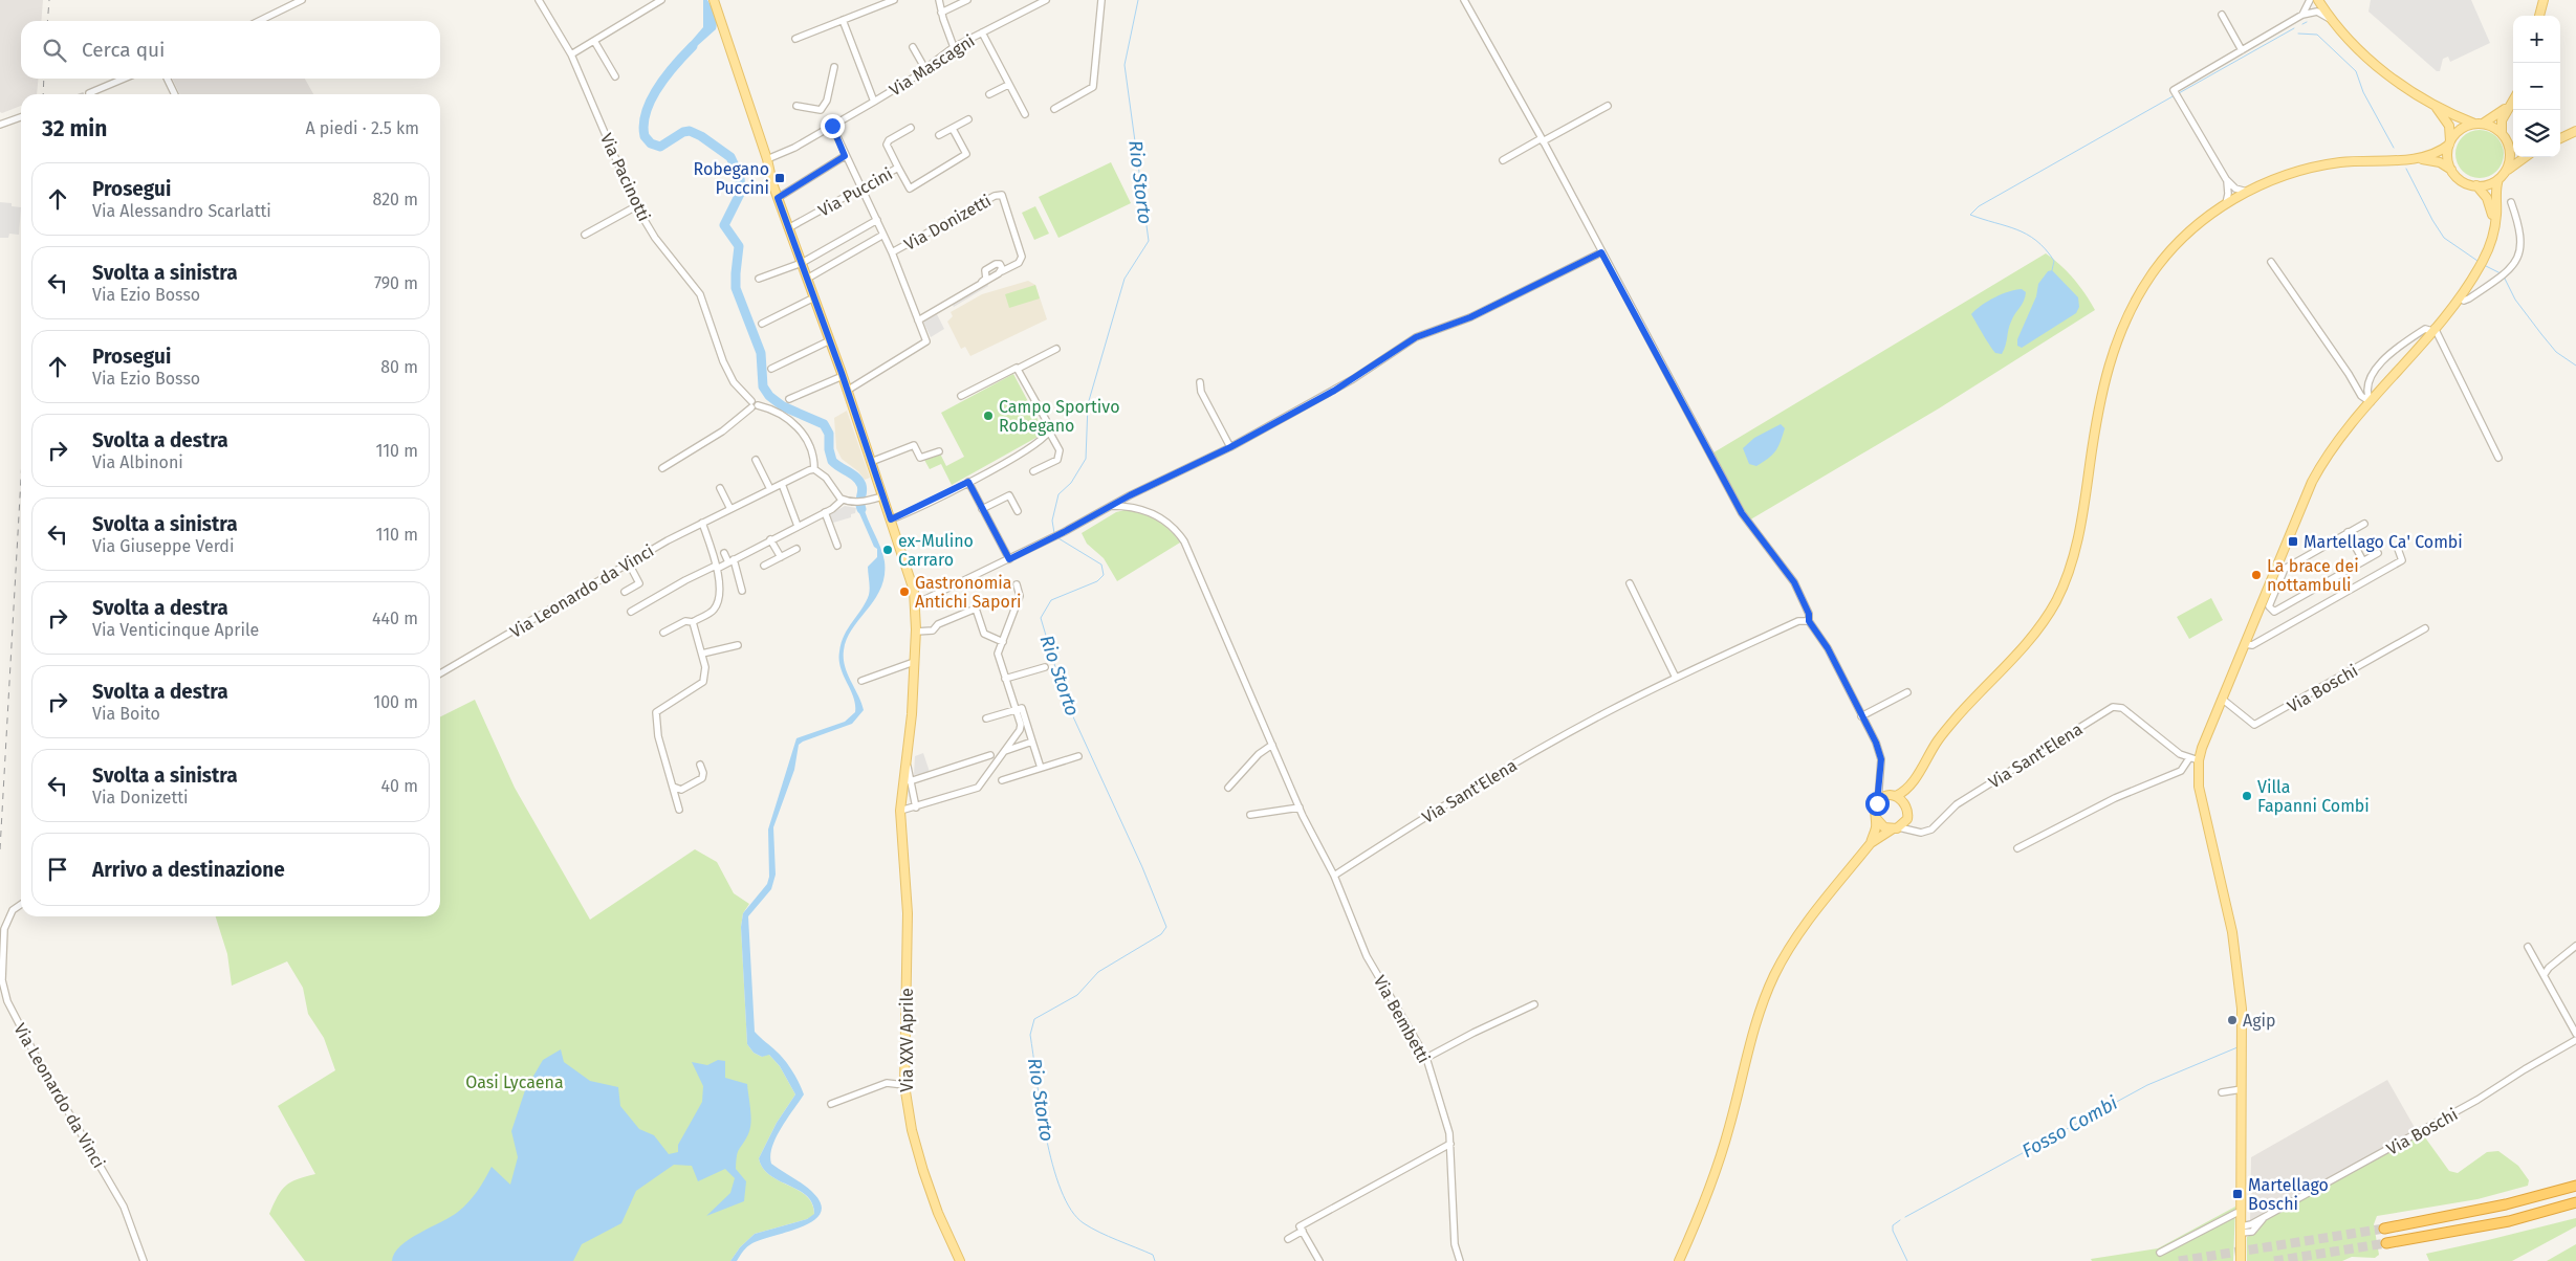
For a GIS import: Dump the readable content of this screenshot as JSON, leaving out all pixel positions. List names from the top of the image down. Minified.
{"streets":{"main road":["Via XXV Aprile"],"street":["Via Mascagni","Via Pacinotti","Via Puccini","Via Donizetti","Via Leonardo da Vinci","Via Boschi","Via Sant'Elena","Via Bembetti"]},"crossings":[["Via Mascagni","Via Donizetti"],["Via Mascagni","Via XXV Aprile"],["Via Pacinotti","Via Leonardo da Vinci"],["Via Puccini","Via Donizetti"],["Via Puccini","Via XXV Aprile"],["Via Donizetti","Via XXV Aprile"],["Via Sant'Elena","Via Bembetti"]],"water":["Rio Storto","Fosso Combi"],"parks":["Oasi Lycaena"],"places":{"transit":["Robegano Puccini","Martellago Ca' Combi","Martellago Boschi"],"other":["Campo Sportivo Robegano","ex-Mulino Carraro","La brace dei nottambuli","Gastronomia Antichi Sapori","Villa Fapanni Combi","Agip"]},"page":{"map_buttons":["+","−"],"search":"Cerca qui","heading":["32 min","A piedi · 2.5 km"],"list":[["Prosegui","Via Alessandro Scarlatti","820 m"],["Svolta a sinistra","Via Ezio Bosso","790 m"],["Prosegui","Via Ezio Bosso","80 m"],["Svolta a destra","Via Albinoni","110 m"],["Svolta a sinistra","Via Giuseppe Verdi","110 m"],["Svolta a destra","Via Venticinque Aprile","440 m"],["Svolta a destra","Via Boito","100 m"],["Svolta a sinistra","Via Donizetti","40 m"],"Arrivo a destinazione"]}}
